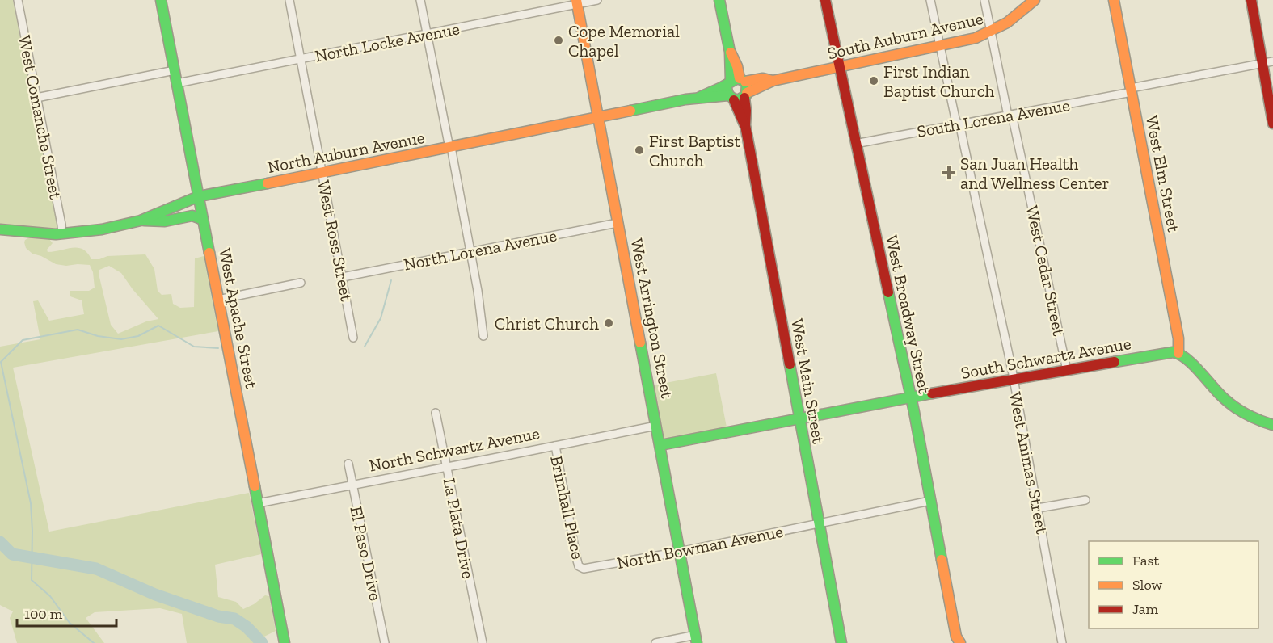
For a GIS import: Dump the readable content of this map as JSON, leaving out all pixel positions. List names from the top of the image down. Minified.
{"streets":{"main road":["South Auburn Avenue","North Auburn Avenue","West Elm Street","West Broadway Street","West Apache Street","West Arrington Street","South Schwartz Avenue","West Main Street"],"street":["North Locke Avenue","West Comanche Street","South Lorena Avenue","West Ross Street","North Lorena Avenue","West Cedar Street","North Schwartz Avenue","West Animas Street","Brimhall Place","La Plata Drive","North Bowman Avenue","El Paso Drive"]},"crossings":[["South Auburn Avenue","North Auburn Avenue"],["South Auburn Avenue","West Cedar Street"],["South Auburn Avenue","West Broadway Street"],["South Auburn Avenue","West Main Street"],["South Auburn Avenue","West Animas Street"],["North Locke Avenue","West Ross Street"],["North Locke Avenue","West Apache Street"],["North Locke Avenue","West Arrington Street"],["West Comanche Street","North Auburn Avenue"],["South Lorena Avenue","West Elm Street"],["South Lorena Avenue","West Cedar Street"],["South Lorena Avenue","West Broadway Street"],["South Lorena Avenue","West Animas Street"],["North Auburn Avenue","West Ross Street"],["North Auburn Avenue","West Apache Street"],["North Auburn Avenue","West Arrington Street"],["North Auburn Avenue","West Main Street"],["West Elm Street","South Schwartz Avenue"],["West Ross Street","North Lorena Avenue"],["North Lorena Avenue","West Arrington Street"],["West Cedar Street","South Schwartz Avenue"],["West Broadway Street","South Schwartz Avenue"],["West Broadway Street","North Bowman Avenue"],["West Apache Street","North Schwartz Avenue"],["West Arrington Street","North Schwartz Avenue"],["West Arrington Street","North Bowman Avenue"],["South Schwartz Avenue","West Main Street"],["South Schwartz Avenue","West Animas Street"],["West Main Street","North Bowman Avenue"],["North Schwartz Avenue","Brimhall Place"],["North Schwartz Avenue","La Plata Drive"],["North Schwartz Avenue","El Paso Drive"],["Brimhall Place","North Bowman Avenue"]],"places":{"other":["Cope Memorial Chapel","First Indian Baptist Church","First Baptist Church","Christ Church"],"health":["San Juan Health and Wellness Center"]},"legend":["Fast","Slow","Jam"],"scale_bar":"100 m"}
